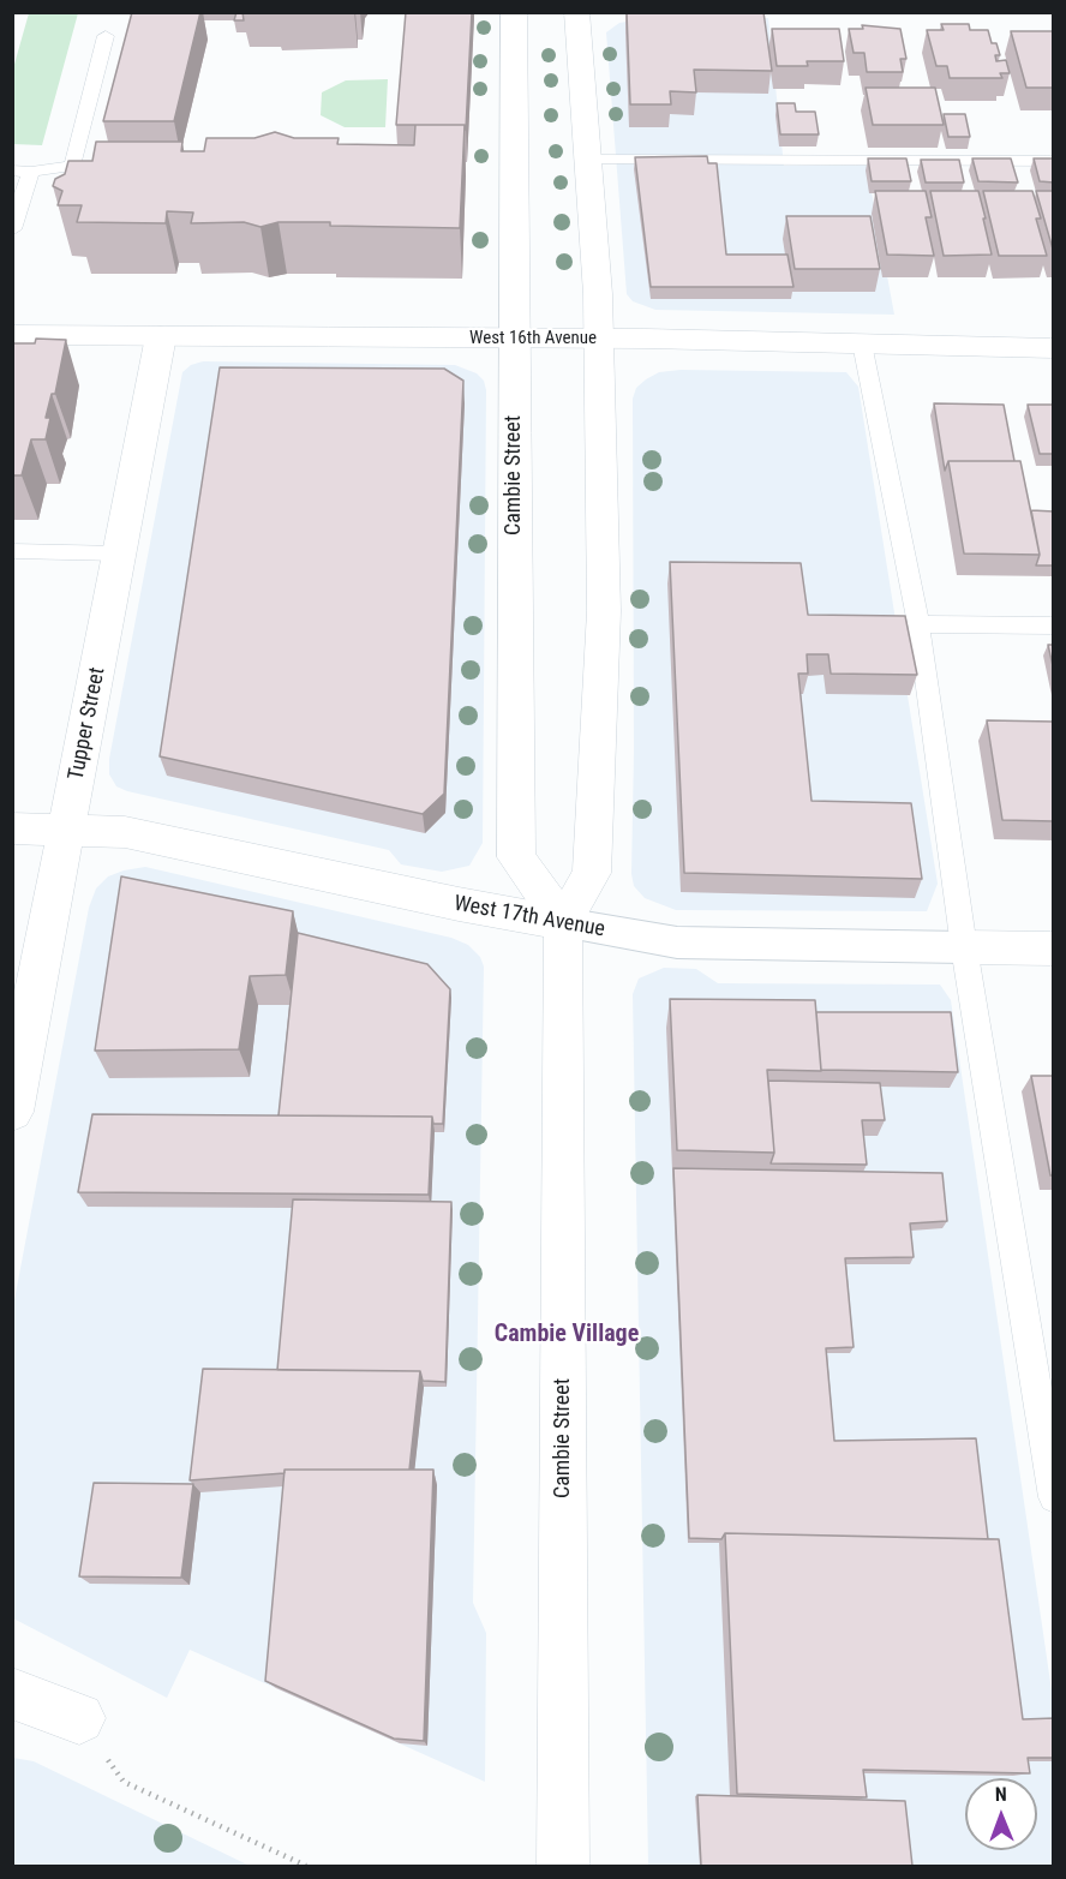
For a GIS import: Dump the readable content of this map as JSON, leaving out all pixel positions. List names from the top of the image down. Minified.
{"streets":{"main road":["West 16th Avenue","Cambie Street","Tupper Street","West 17th Avenue"]},"crossings":[["West 16th Avenue","Cambie Street"],["West 16th Avenue","Tupper Street"],["Cambie Street","West 17th Avenue"],["Tupper Street","West 17th Avenue"]],"districts":["Cambie Village"],"north":"top"}
